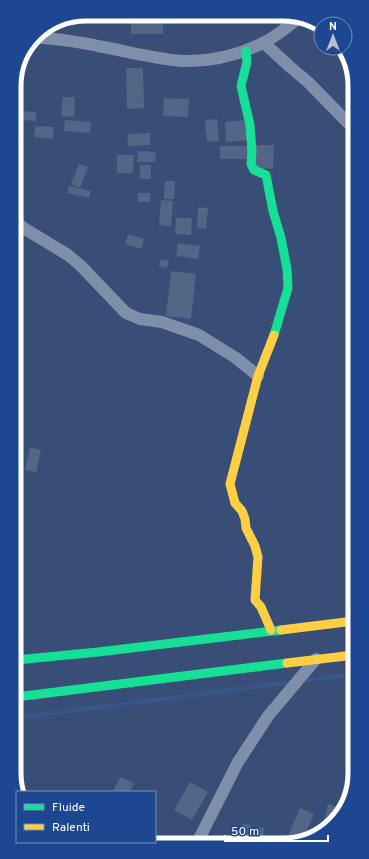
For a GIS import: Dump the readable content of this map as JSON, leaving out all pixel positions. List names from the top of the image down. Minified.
{"legend":["Fluide","Ralenti"],"scale_bar":"50 m","north":"top"}
